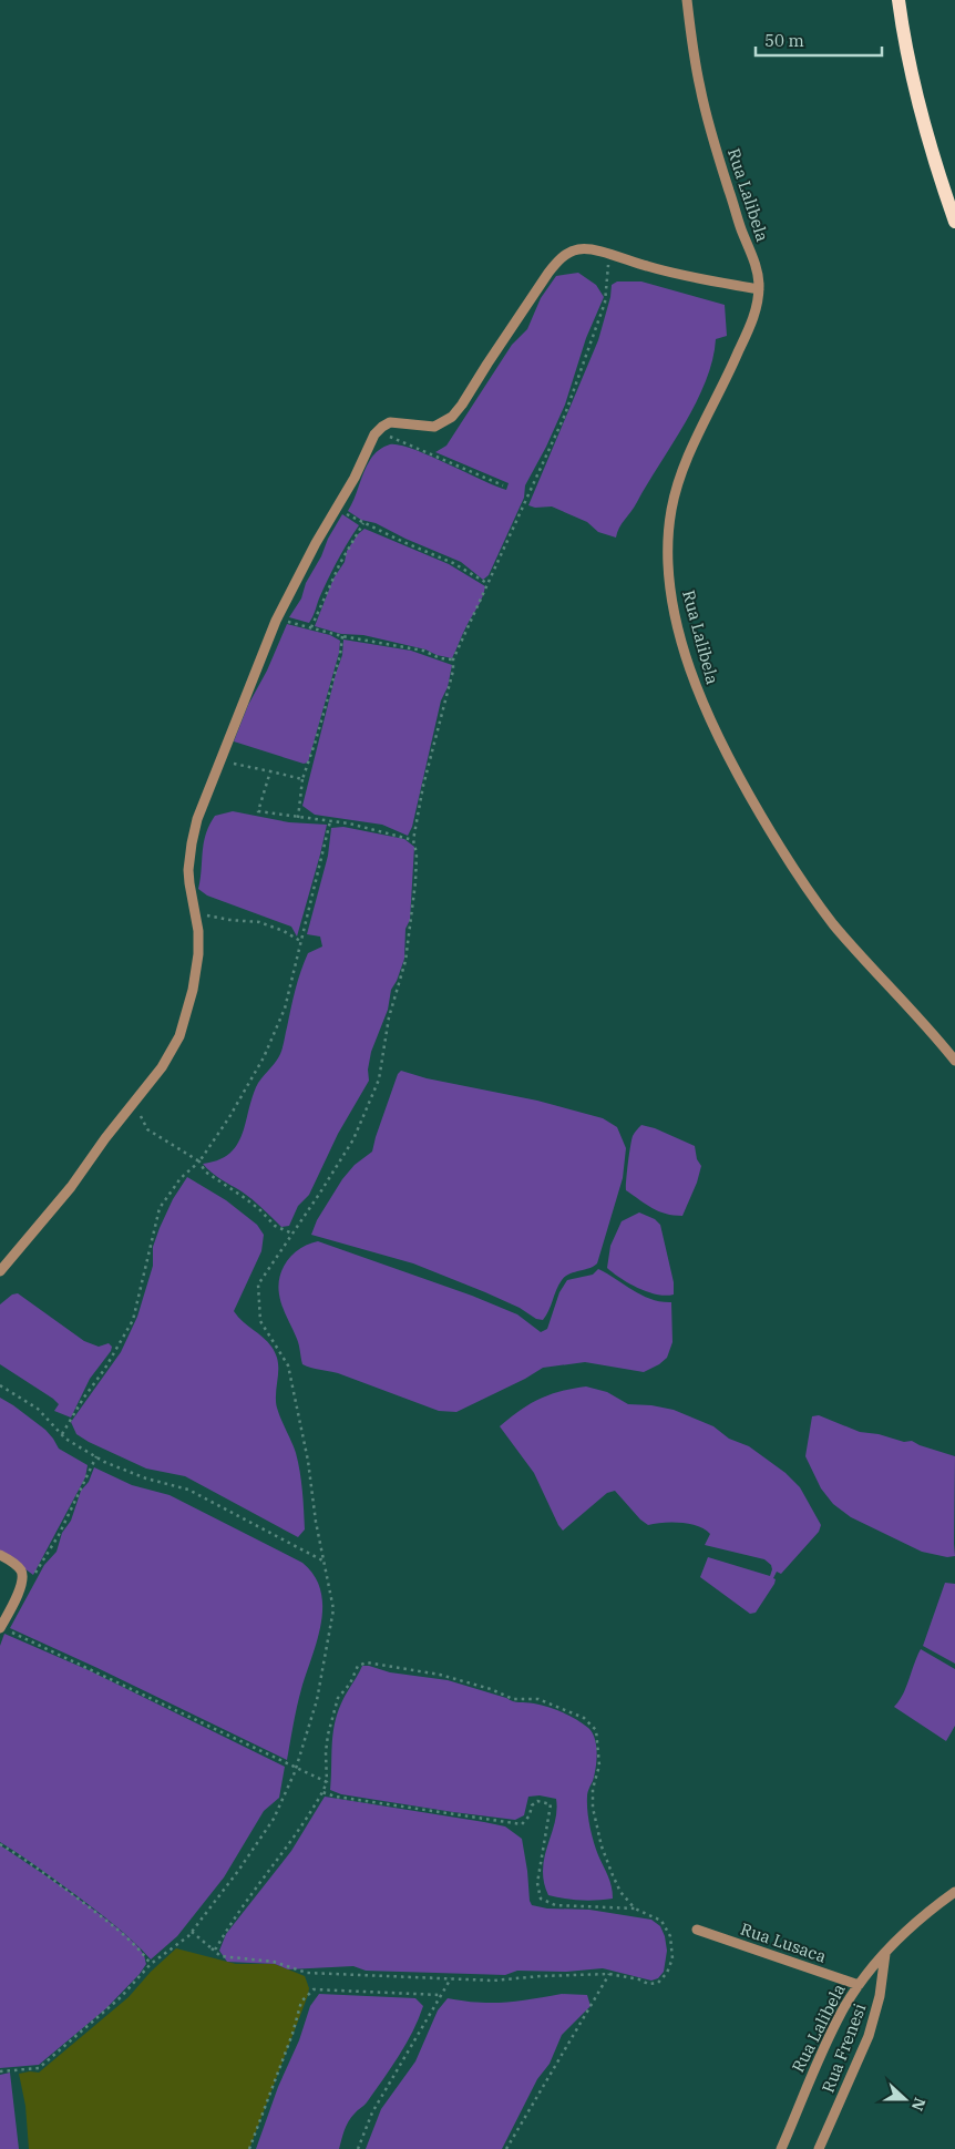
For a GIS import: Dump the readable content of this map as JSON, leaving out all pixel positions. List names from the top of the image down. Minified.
{"streets":{"street":["Rua Lalibela","Rua Lusaca","Rua Frenesi"]},"crossings":[["Rua Lalibela","Rua Lusaca"],["Rua Lalibela","Rua Frenesi"]],"scale_bar":"50 m","north":"right"}
